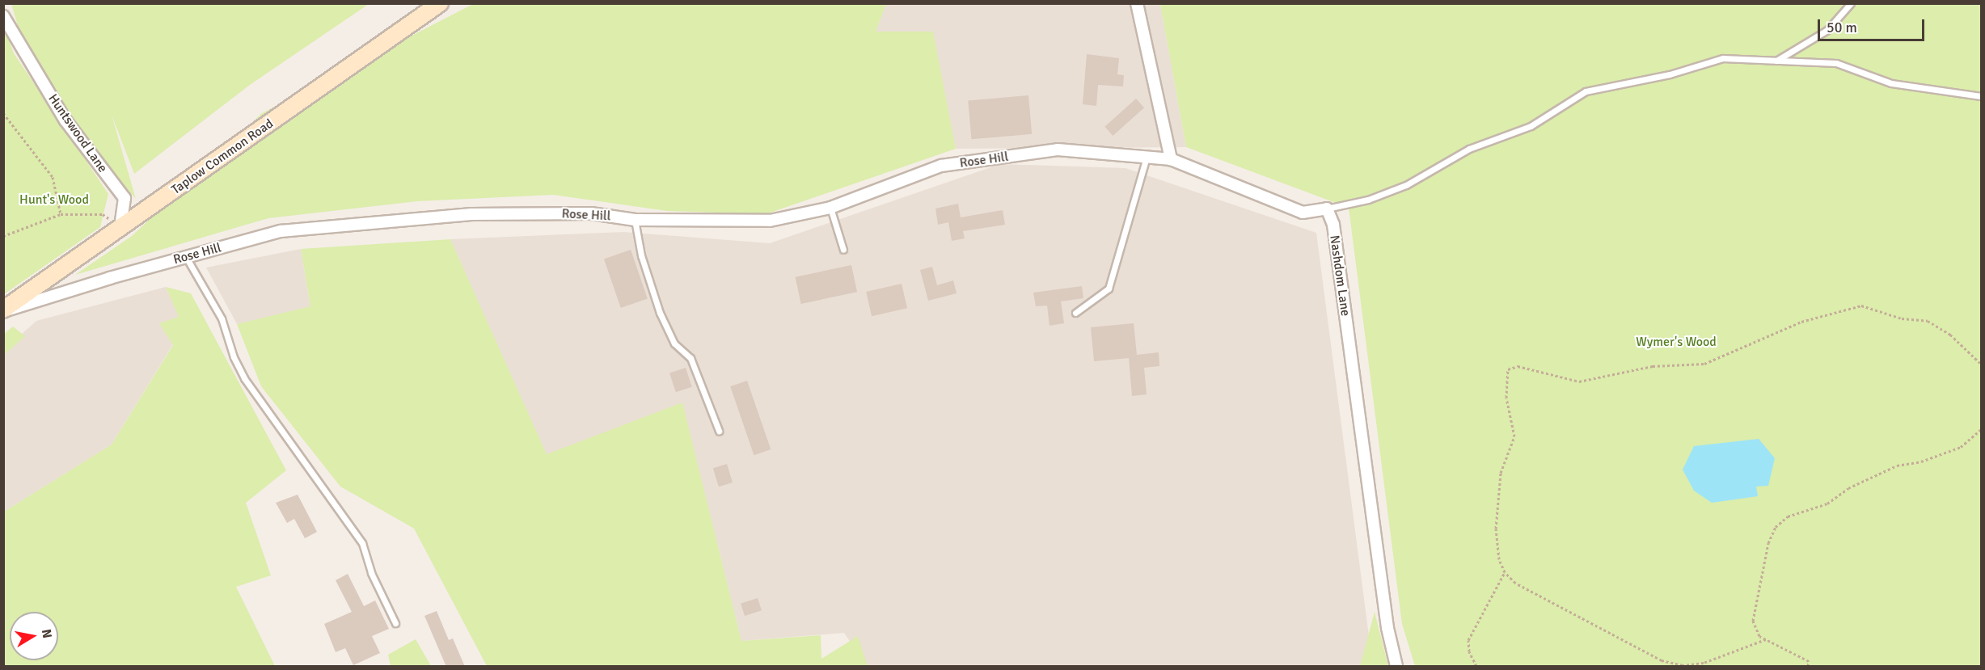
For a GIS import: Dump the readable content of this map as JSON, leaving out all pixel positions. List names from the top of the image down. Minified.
{"streets":{"street":["Huntswood Lane","Taplow Common Road","Rose Hill","Nashdom Lane"]},"crossings":[["Huntswood Lane","Taplow Common Road"],["Taplow Common Road","Rose Hill"]],"parks":["Hunt's Wood","Wymer's Wood"],"scale_bar":"50 m","north":"right"}
